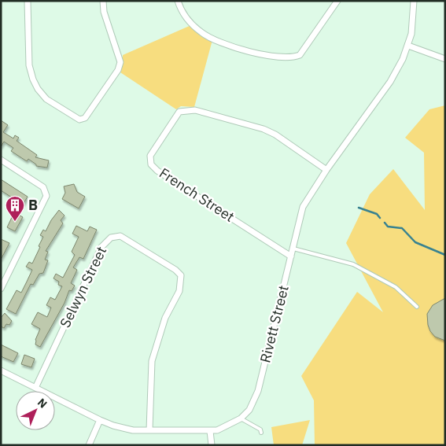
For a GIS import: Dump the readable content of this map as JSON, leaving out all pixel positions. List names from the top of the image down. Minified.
{"streets":{"street":["French Street","Selwyn Street","Rivett Street"]},"crossings":[["French Street","Rivett Street"],["Selwyn Street","Rivett Street"]],"places":{"building":["B"]},"north":"top right"}
